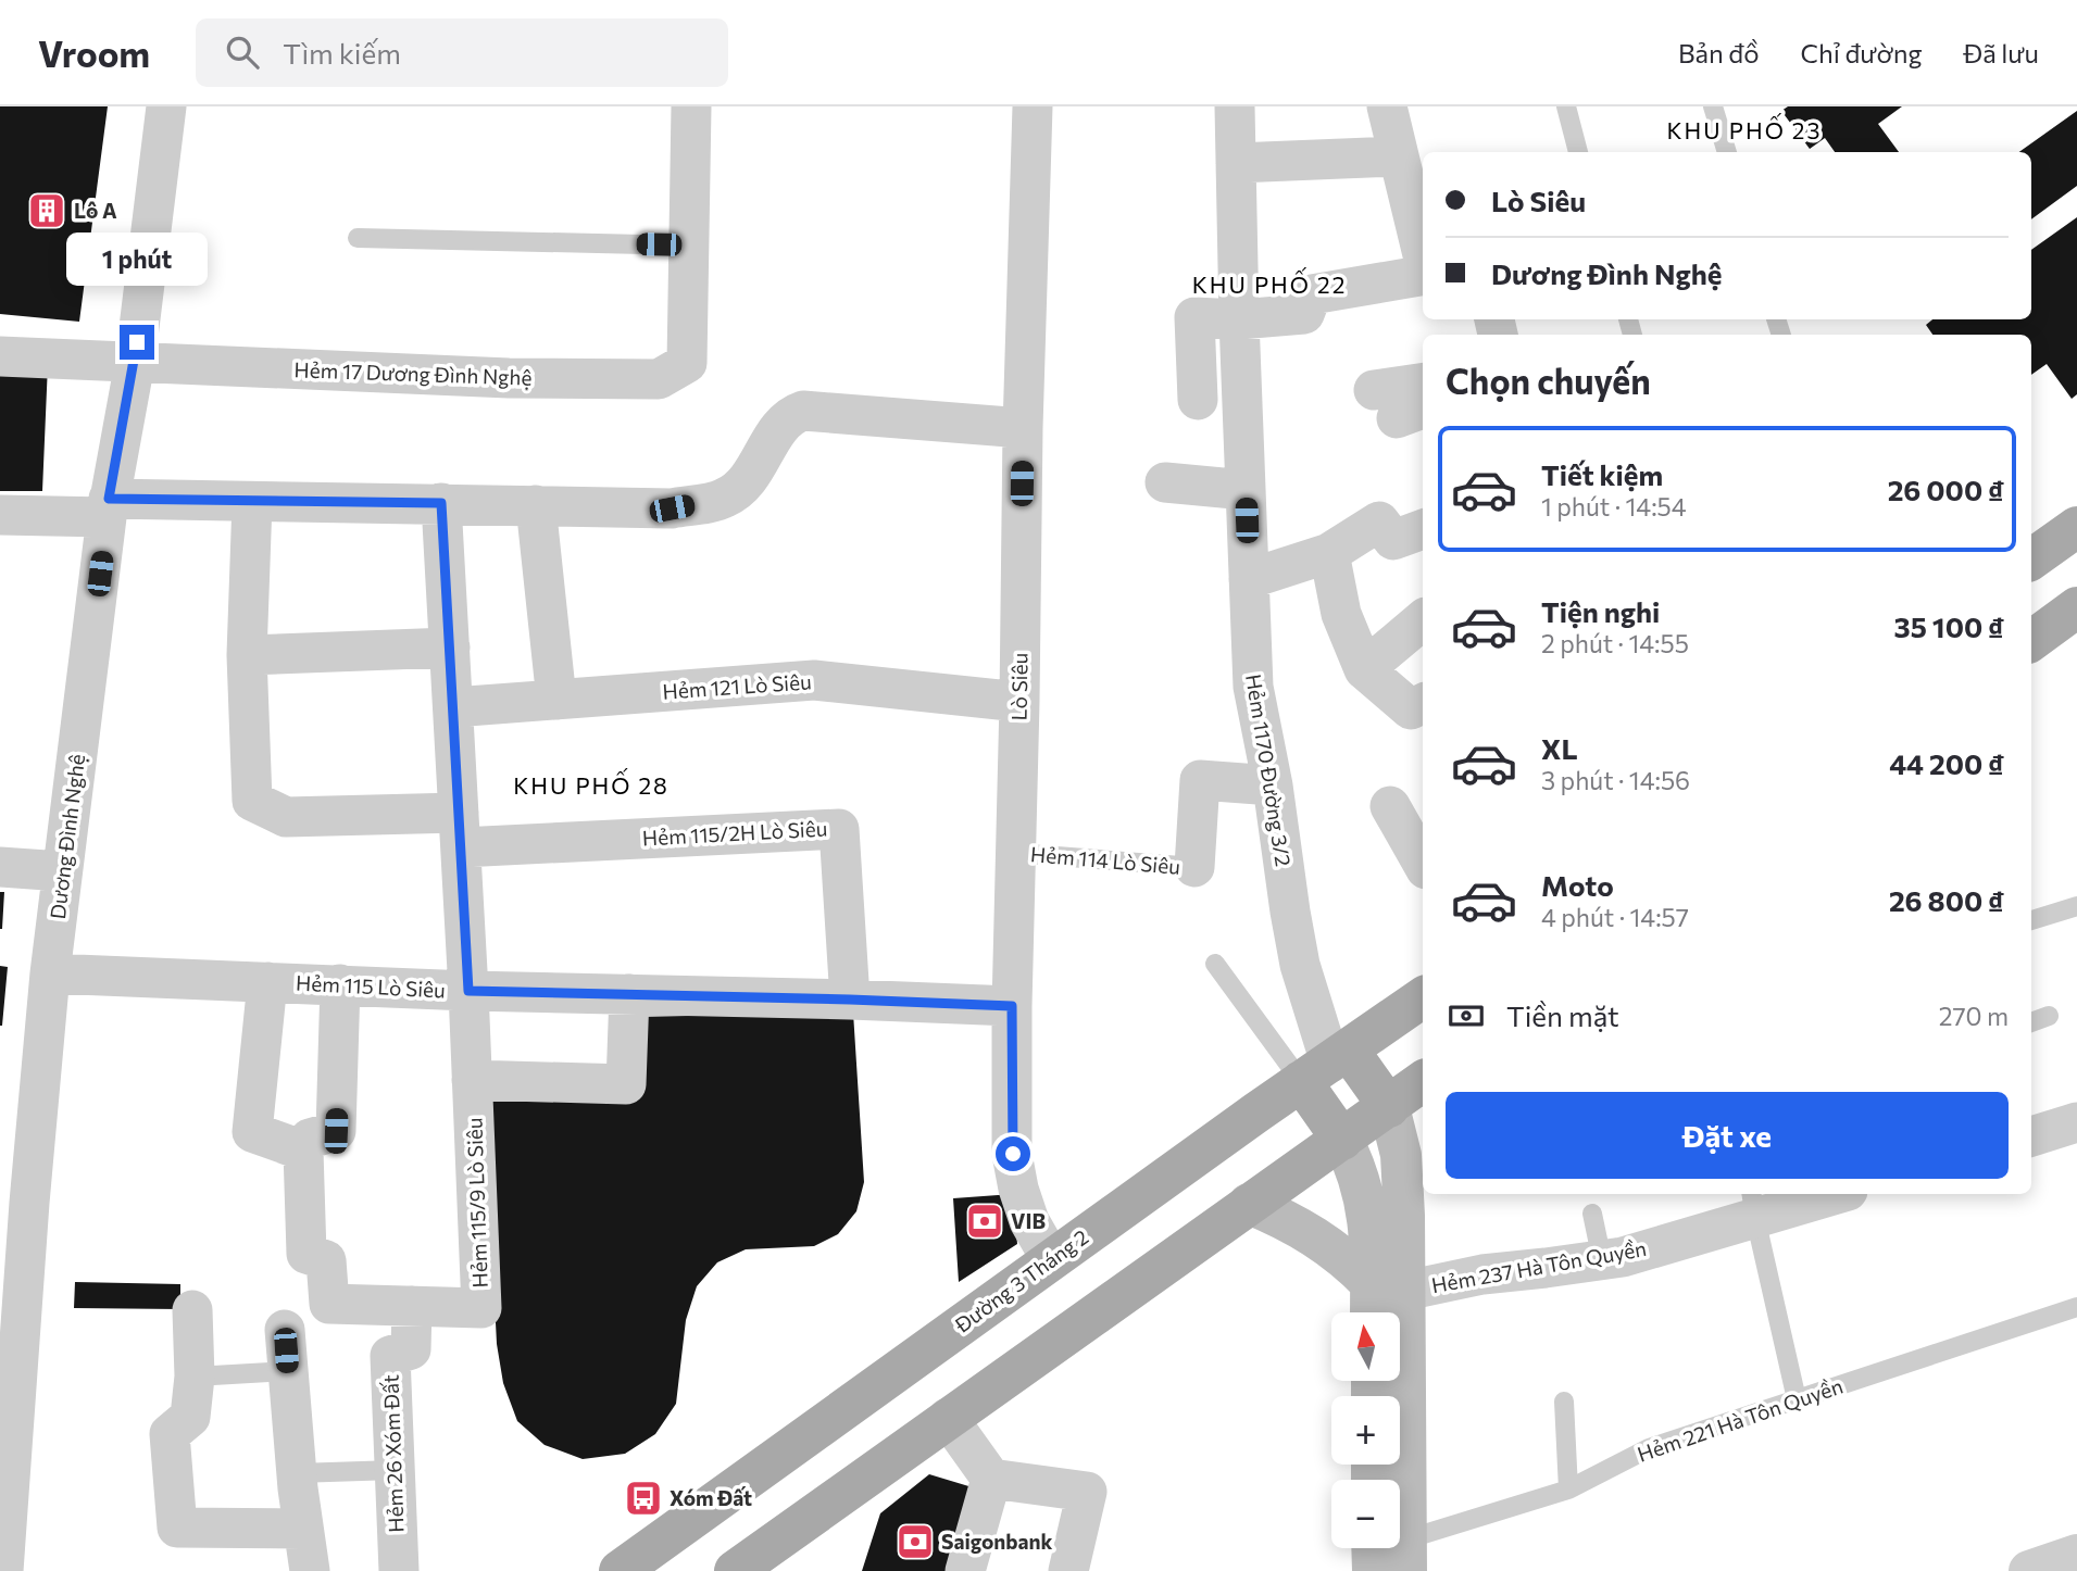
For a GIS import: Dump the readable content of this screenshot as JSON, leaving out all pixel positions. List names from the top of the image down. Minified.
{"streets":{"main road":["Đường 3 Tháng 2"],"street":["Hẻm 17 Dương Đình Nghệ","Hẻm 121 Lò Siêu","Lò Siêu","Hẻm 1170 Đường 3/2","Hẻm 115/2H Lò Siêu","Dương Đình Nghệ","Hẻm 115 Lò Siêu","Hẻm 115/9 Lò Siêu","Hẻm 237 Hà Tôn Quyền","Hẻm 26 Xóm Đất"],"lane":["Hẻm 114 Lò Siêu","Hẻm 221 Hà Tôn Quyền"]},"crossings":[["Hẻm 17 Dương Đình Nghệ","Dương Đình Nghệ"],["Hẻm 121 Lò Siêu","Lò Siêu"],["Hẻm 121 Lò Siêu","Hẻm 115/9 Lò Siêu"],["Lò Siêu","Hẻm 114 Lò Siêu"],["Lò Siêu","Hẻm 115 Lò Siêu"],["Lò Siêu","Đường 3 Tháng 2"],["Hẻm 1170 Đường 3/2","Đường 3 Tháng 2"],["Hẻm 115/2H Lò Siêu","Hẻm 115 Lò Siêu"],["Hẻm 115/2H Lò Siêu","Hẻm 115/9 Lò Siêu"],["Dương Đình Nghệ","Hẻm 115 Lò Siêu"],["Hẻm 115 Lò Siêu","Hẻm 115/9 Lò Siêu"],["Hẻm 115/9 Lò Siêu","Hẻm 26 Xóm Đất"]],"districts":["KHU PHỐ 23","KHU PHỐ 22","KHU PHỐ 28"],"places":{"building":["Lô A"],"bank":["VIB","Saigonbank"],"bus stop":["Xóm Đất"]},"north":"top","page":{"header":"Vroom","search":"Tìm kiếm","nav":["Bản đồ","Chỉ đường","Đã lưu"],"banner":["Lò Siêu","Dương Đình Nghệ"],"bubble":"1 phút","heading":"Chọn chuyến","list":[{"name":"Tiết kiệm","note":"1 phút · 14:54","value":"26 000 ₫"},{"name":"Tiện nghi","note":"2 phút · 14:55","value":"35 100 ₫"},{"name":"XL","note":"3 phút · 14:56","value":"44 200 ₫"},{"name":"Moto","note":"4 phút · 14:57","value":"26 800 ₫"}],"pay":["Tiền mặt","270 m"],"buttons":"Đặt xe","map_buttons":["+","−"]}}
